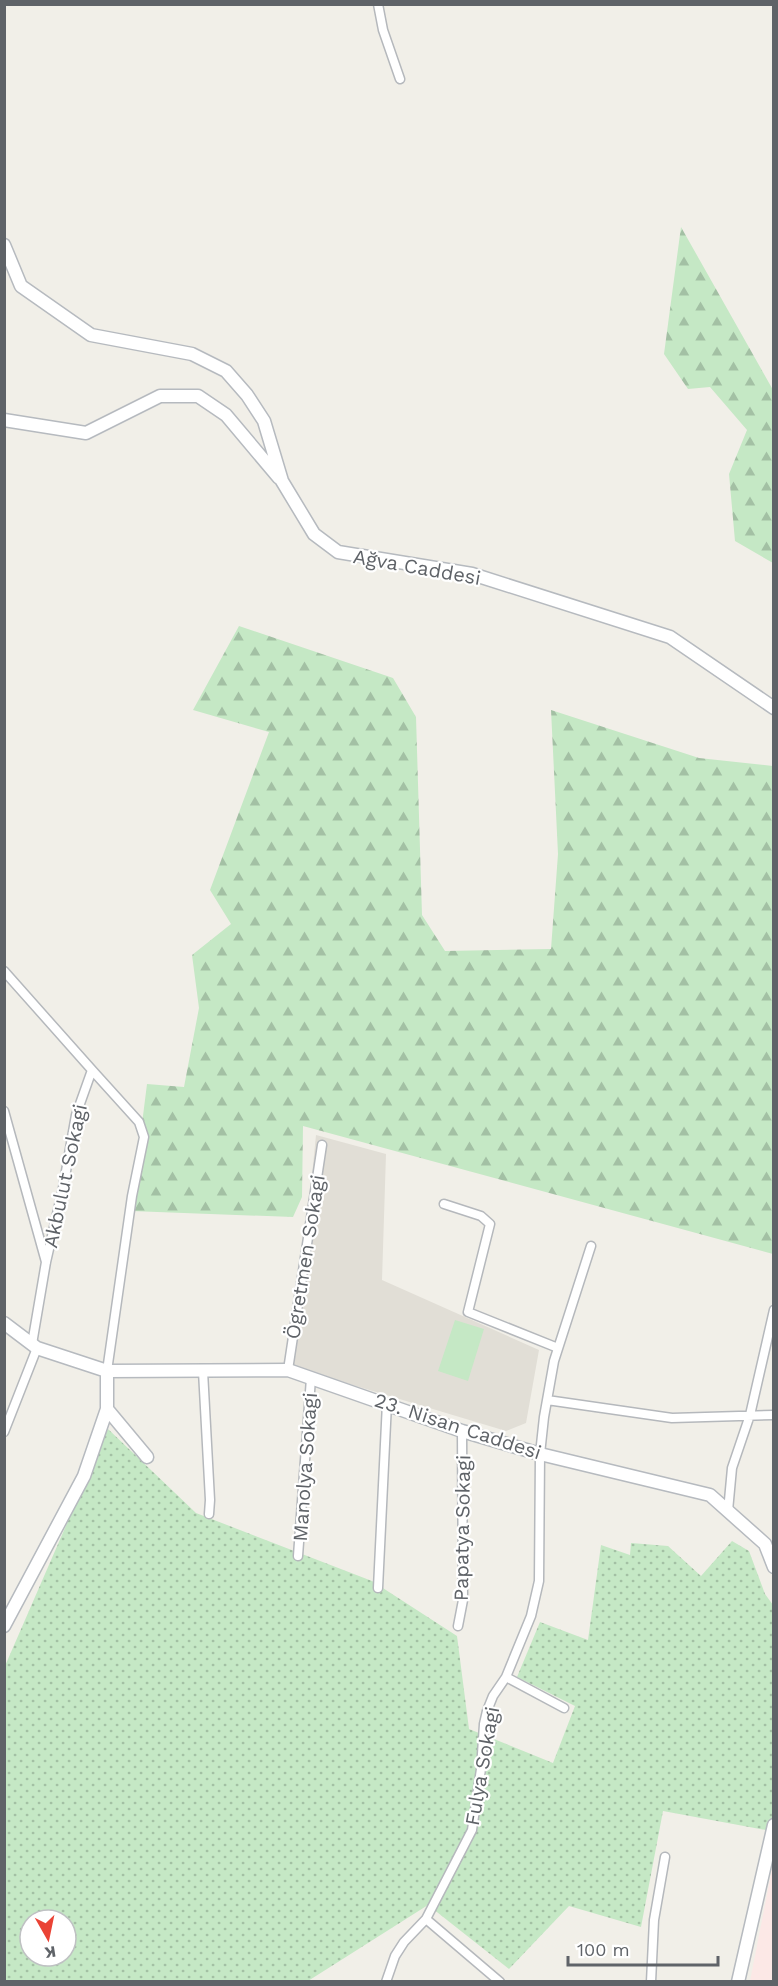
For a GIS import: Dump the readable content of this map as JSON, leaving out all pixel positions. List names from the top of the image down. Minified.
{"streets":{"street":["Ağva Caddesi","Akbulut Sokagi","Ögretmen Sokagi","23. Nisan Caddesi","Manolya Sokagi","Papatya Sokagi","Fulya Sokagi"]},"crossings":[["Akbulut Sokagi","23. Nisan Caddesi"],["Ögretmen Sokagi","23. Nisan Caddesi"],["23. Nisan Caddesi","Manolya Sokagi"],["23. Nisan Caddesi","Papatya Sokagi"],["23. Nisan Caddesi","Fulya Sokagi"]],"scale_bar":"100 m","north":"bottom"}
